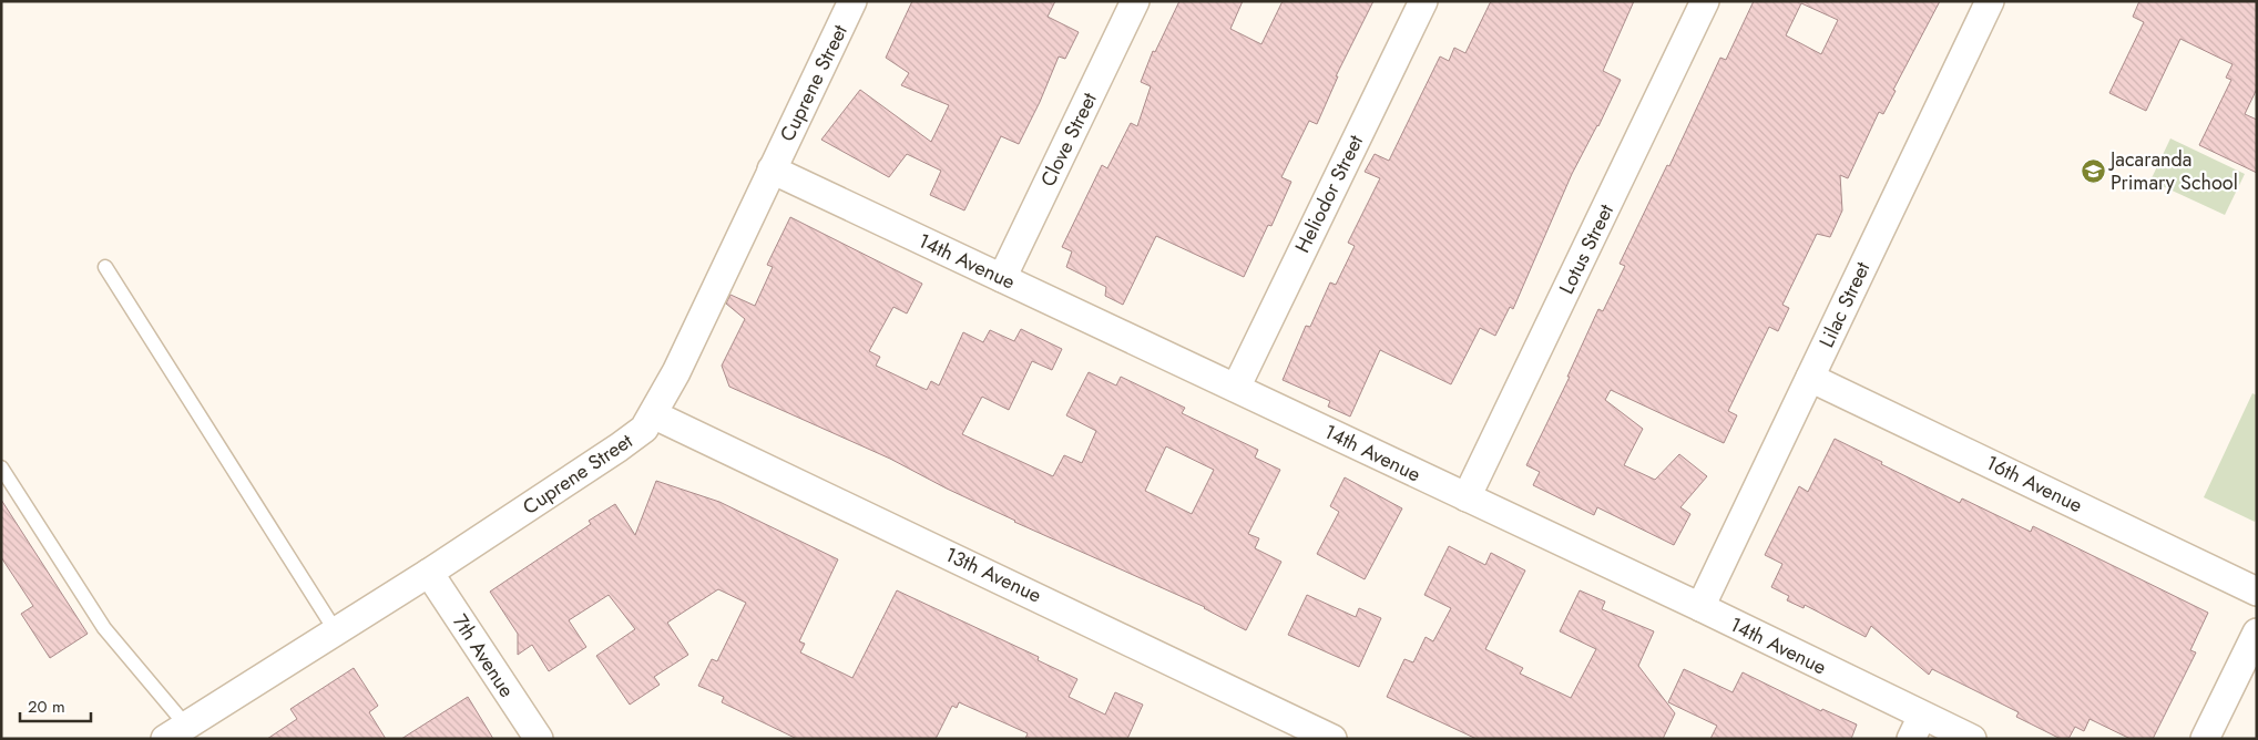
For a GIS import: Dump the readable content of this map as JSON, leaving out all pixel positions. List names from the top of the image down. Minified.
{"streets":{"street":["Cuprene Street","Clove Street","Heliodor Street","Lotus Street","14th Avenue","Lilac Street","16th Avenue","13th Avenue","7th Avenue"]},"crossings":[["Cuprene Street","14th Avenue"],["Cuprene Street","13th Avenue"],["Cuprene Street","7th Avenue"],["Clove Street","14th Avenue"],["Heliodor Street","14th Avenue"],["Lotus Street","14th Avenue"],["14th Avenue","Lilac Street"],["Lilac Street","16th Avenue"]],"places":{"school or university":["Jacaranda Primary School"]},"scale_bar":"20 m"}
